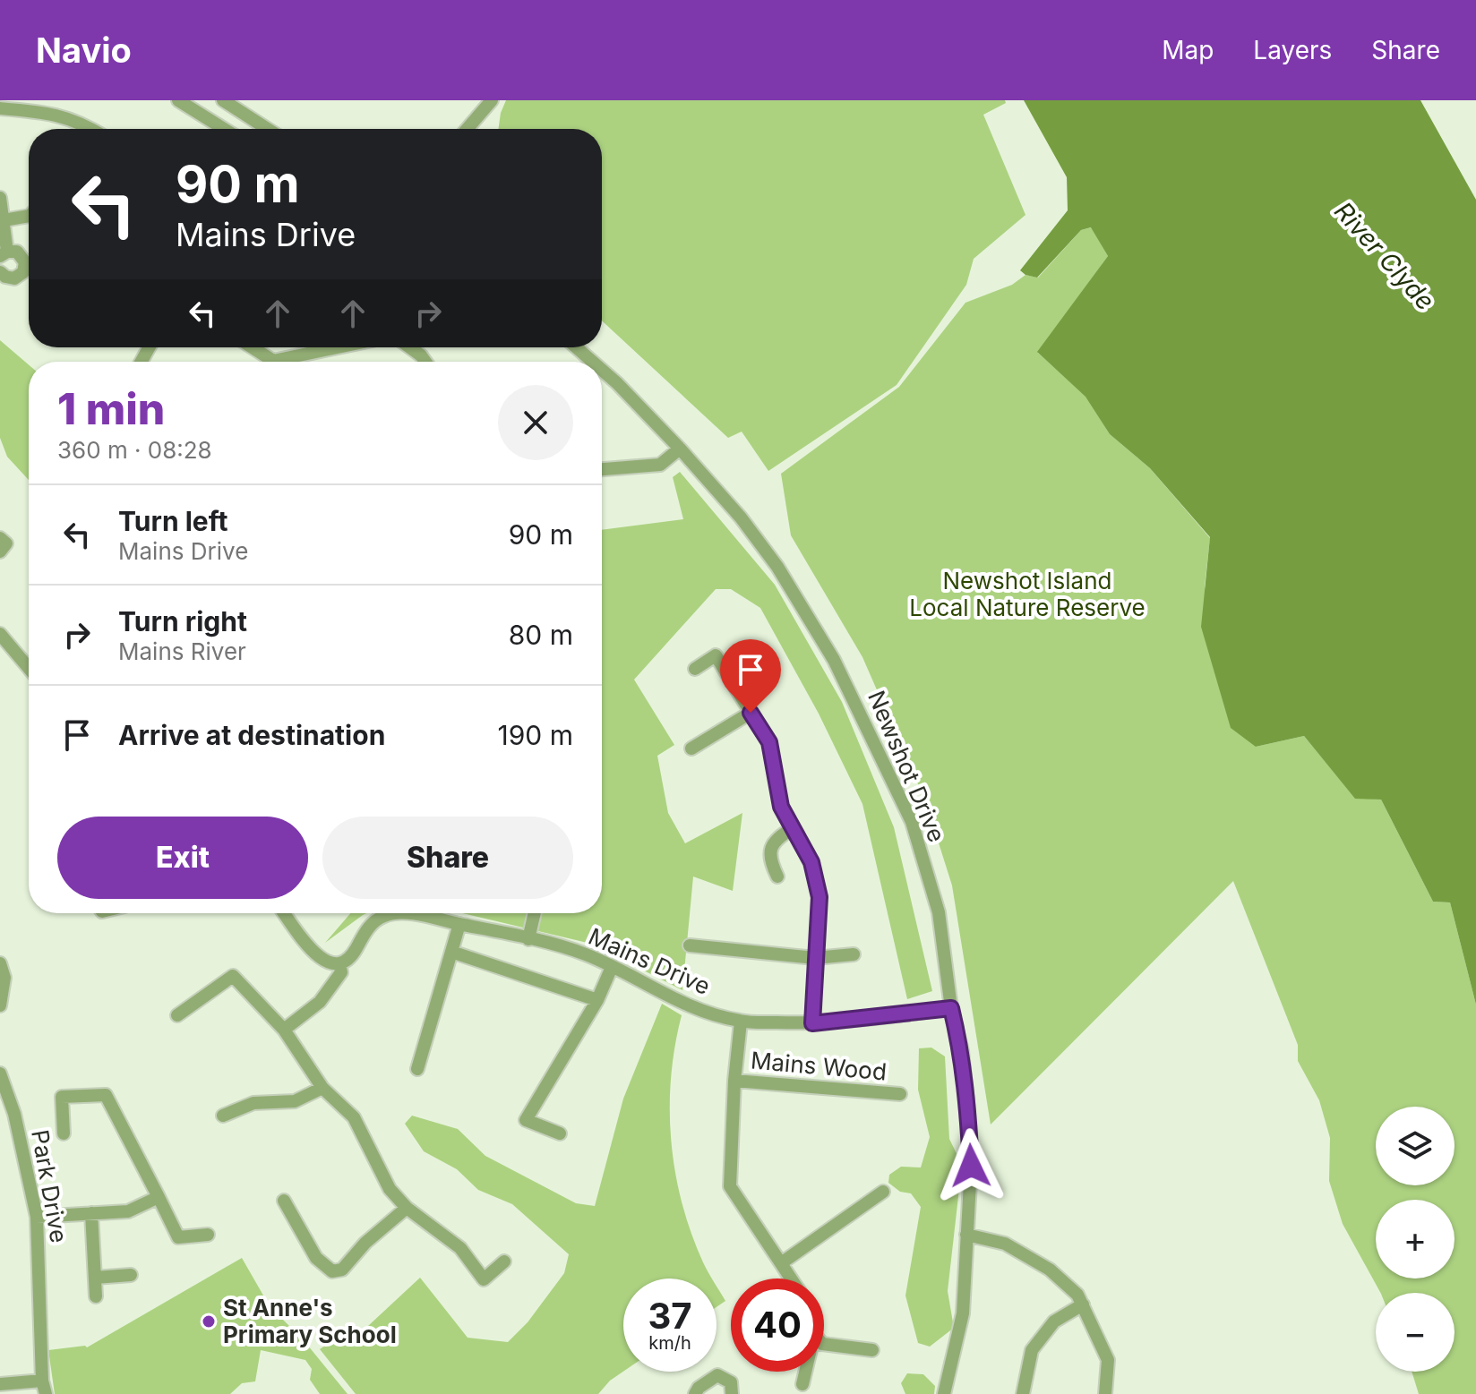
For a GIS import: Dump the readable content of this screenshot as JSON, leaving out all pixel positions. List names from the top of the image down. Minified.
{"streets":{"street":["Newshot Drive","Mains Drive","Mains Wood","Park Drive"]},"crossings":[["Newshot Drive","Mains Drive"],["Mains Drive","Mains Wood"]],"water":["River Clyde"],"parks":["Newshot Island Local Nature Reserve"],"places":["St Anne's Primary School"],"page":{"header":"Navio","nav":["Map","Layers","Share"],"turn":["90 m","Mains Drive"],"heading":["1 min","360 m · 08:28"],"list":[{"name":"Turn left","note":"Mains Drive","value":"90 m"},{"name":"Turn right","note":"Mains River","value":"80 m"},{"name":"Arrive at destination","value":"190 m"}],"buttons":["Exit","Share"],"map_buttons":["+","−"],"speed":"37 km/h","limit":"40"}}
